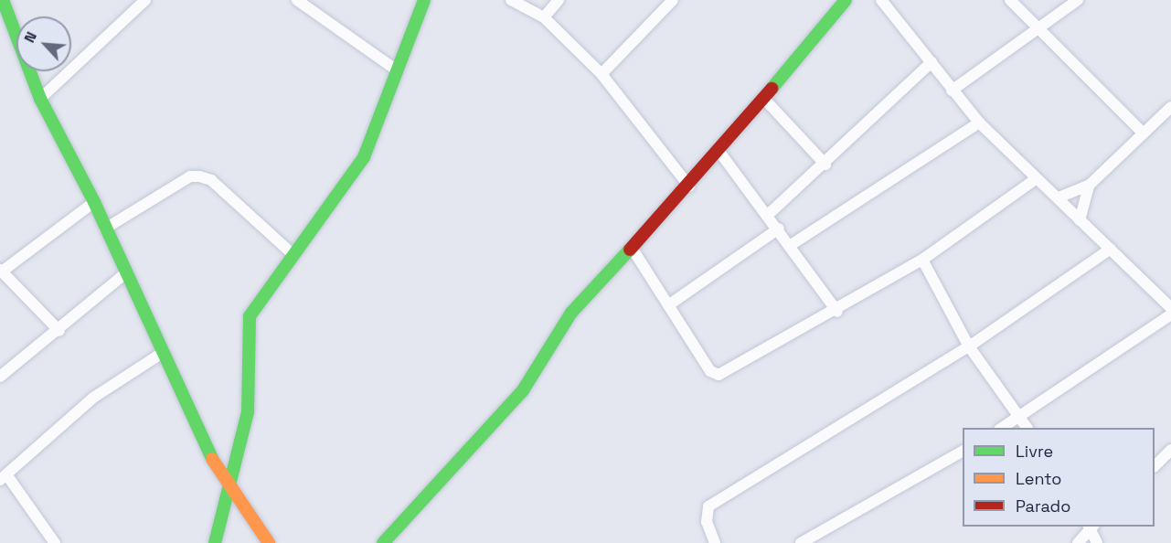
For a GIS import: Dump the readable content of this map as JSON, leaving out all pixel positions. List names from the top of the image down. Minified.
{"legend":["Livre","Lento","Parado"],"north":"top left"}
